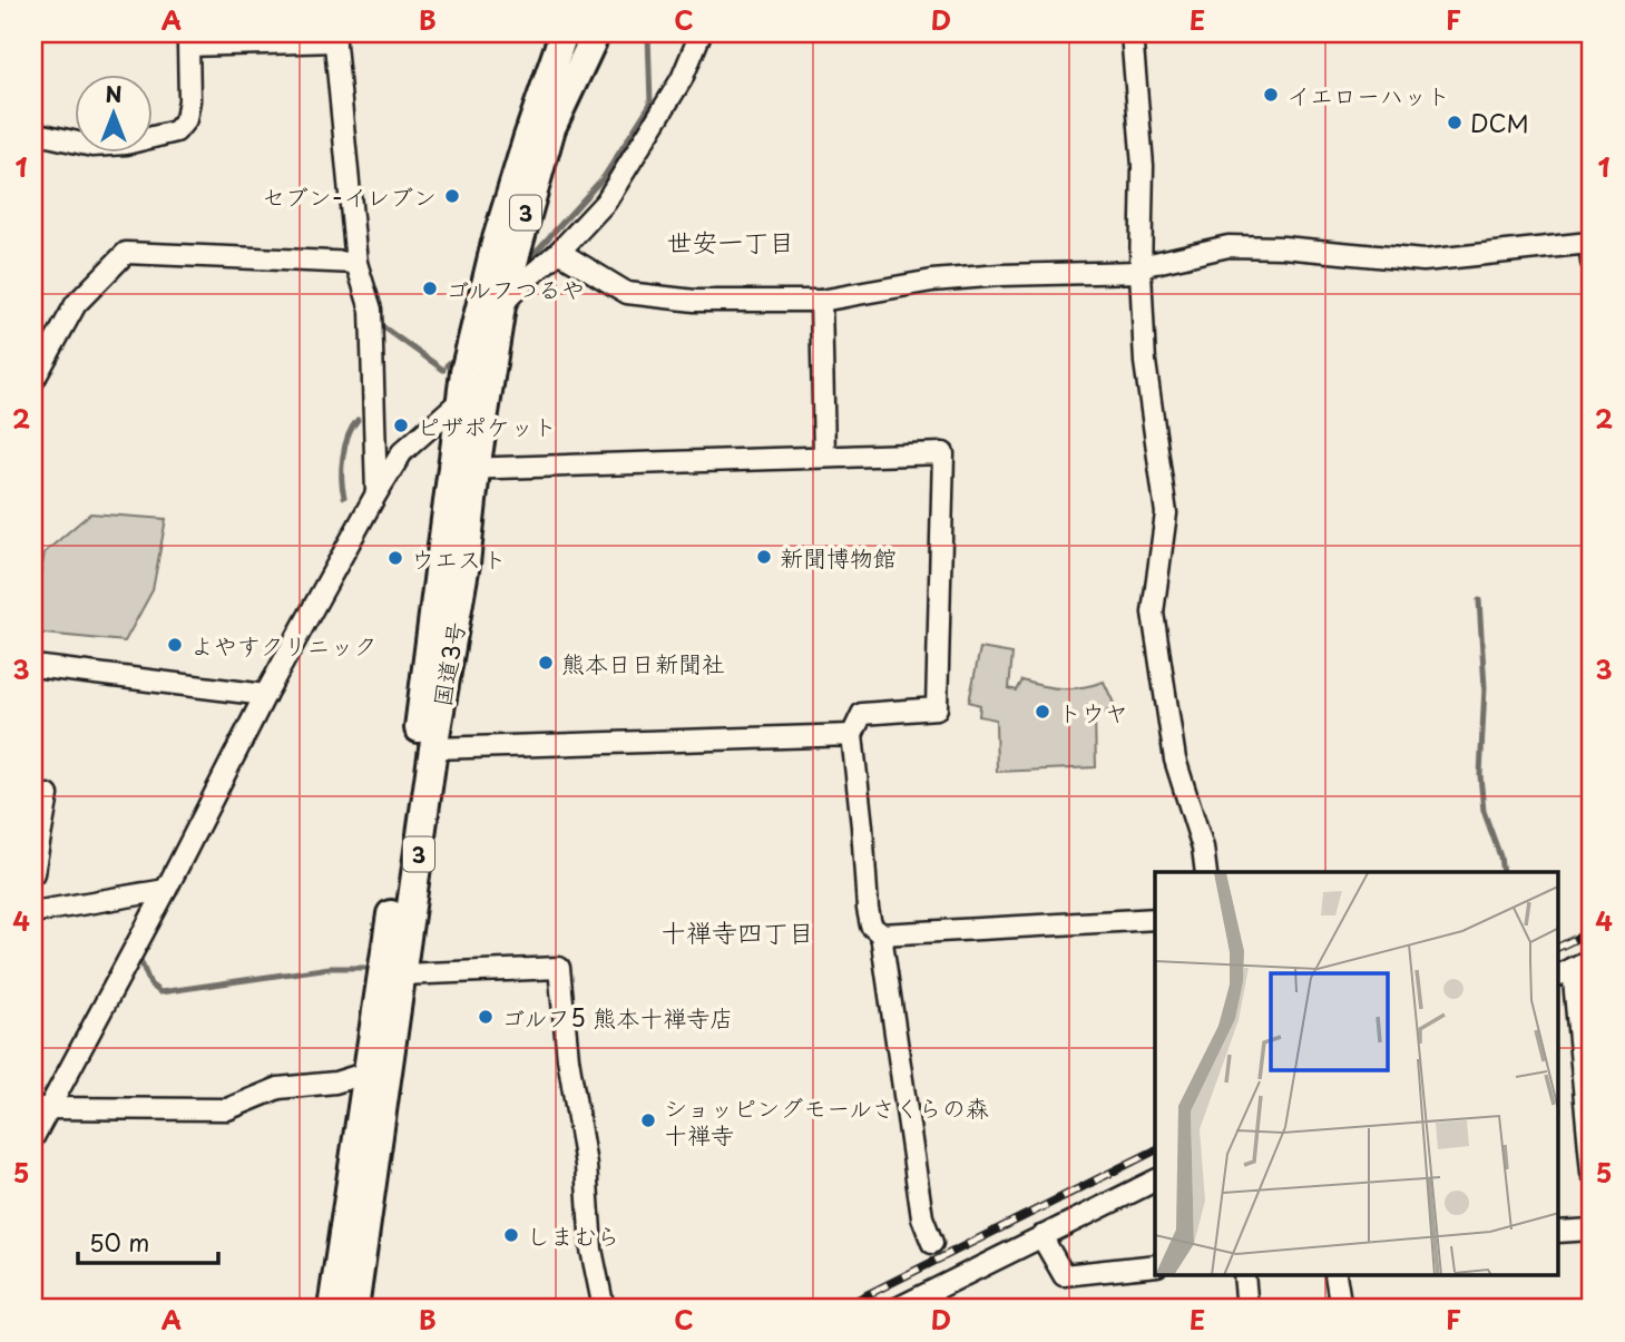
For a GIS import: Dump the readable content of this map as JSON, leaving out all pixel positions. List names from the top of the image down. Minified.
{"streets":{"highway":["3","国道3号"]},"districts":["世安一丁目","十禅寺四丁目"],"places":["イエローハット","DCM","セブン-イレブン","ゴルフつるや","ピザポケット","新聞博物館","ウエスト","よやすクリニック","熊本日日新聞社","トウヤ","ゴルフ5 熊本十禅寺店","ショッピングモールさくらの森 十禅寺","しまむら"],"scale_bar":"50 m","north":"top","grid":{"columns":["A","B","C","D","E","F"],"rows":["1","2","3","4","5"]}}
